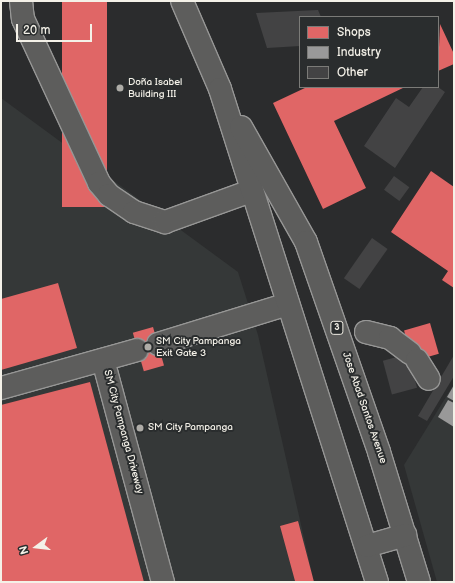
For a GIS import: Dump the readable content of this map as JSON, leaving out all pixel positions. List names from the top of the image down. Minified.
{"streets":{"main road":["3","Jose Abad Santos Avenue","SM City Pampanga Driveway"]},"places":["Doña Isabel Building III","SM City Pampanga Exit Gate 3","SM City Pampanga"],"legend":["Shops","Industry","Other"],"scale_bar":"20 m","north":"left"}
